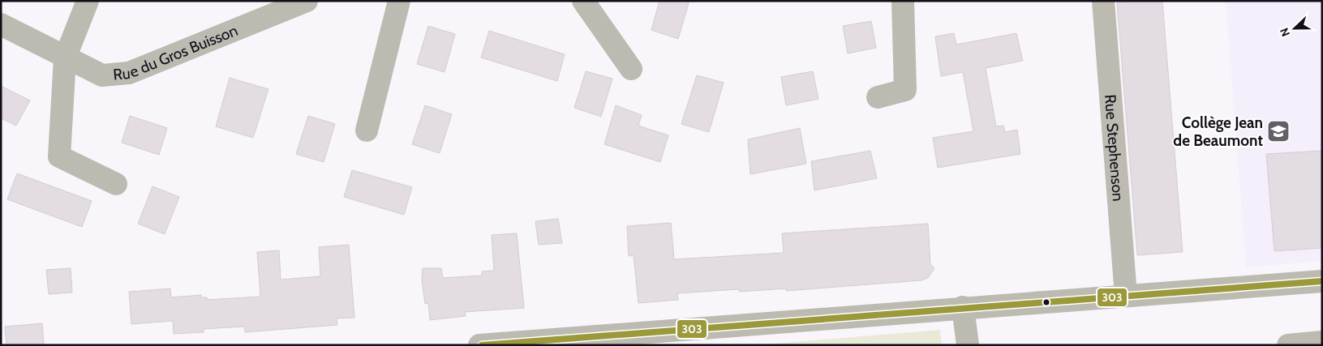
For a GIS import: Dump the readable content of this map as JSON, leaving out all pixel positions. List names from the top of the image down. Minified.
{"streets":{"street":["Rue du Gros Buisson","Rue Stephenson"]},"places":{"school or university":["Collège Jean de Beaumont"]},"lines":["transit line 303"],"north":"left"}
